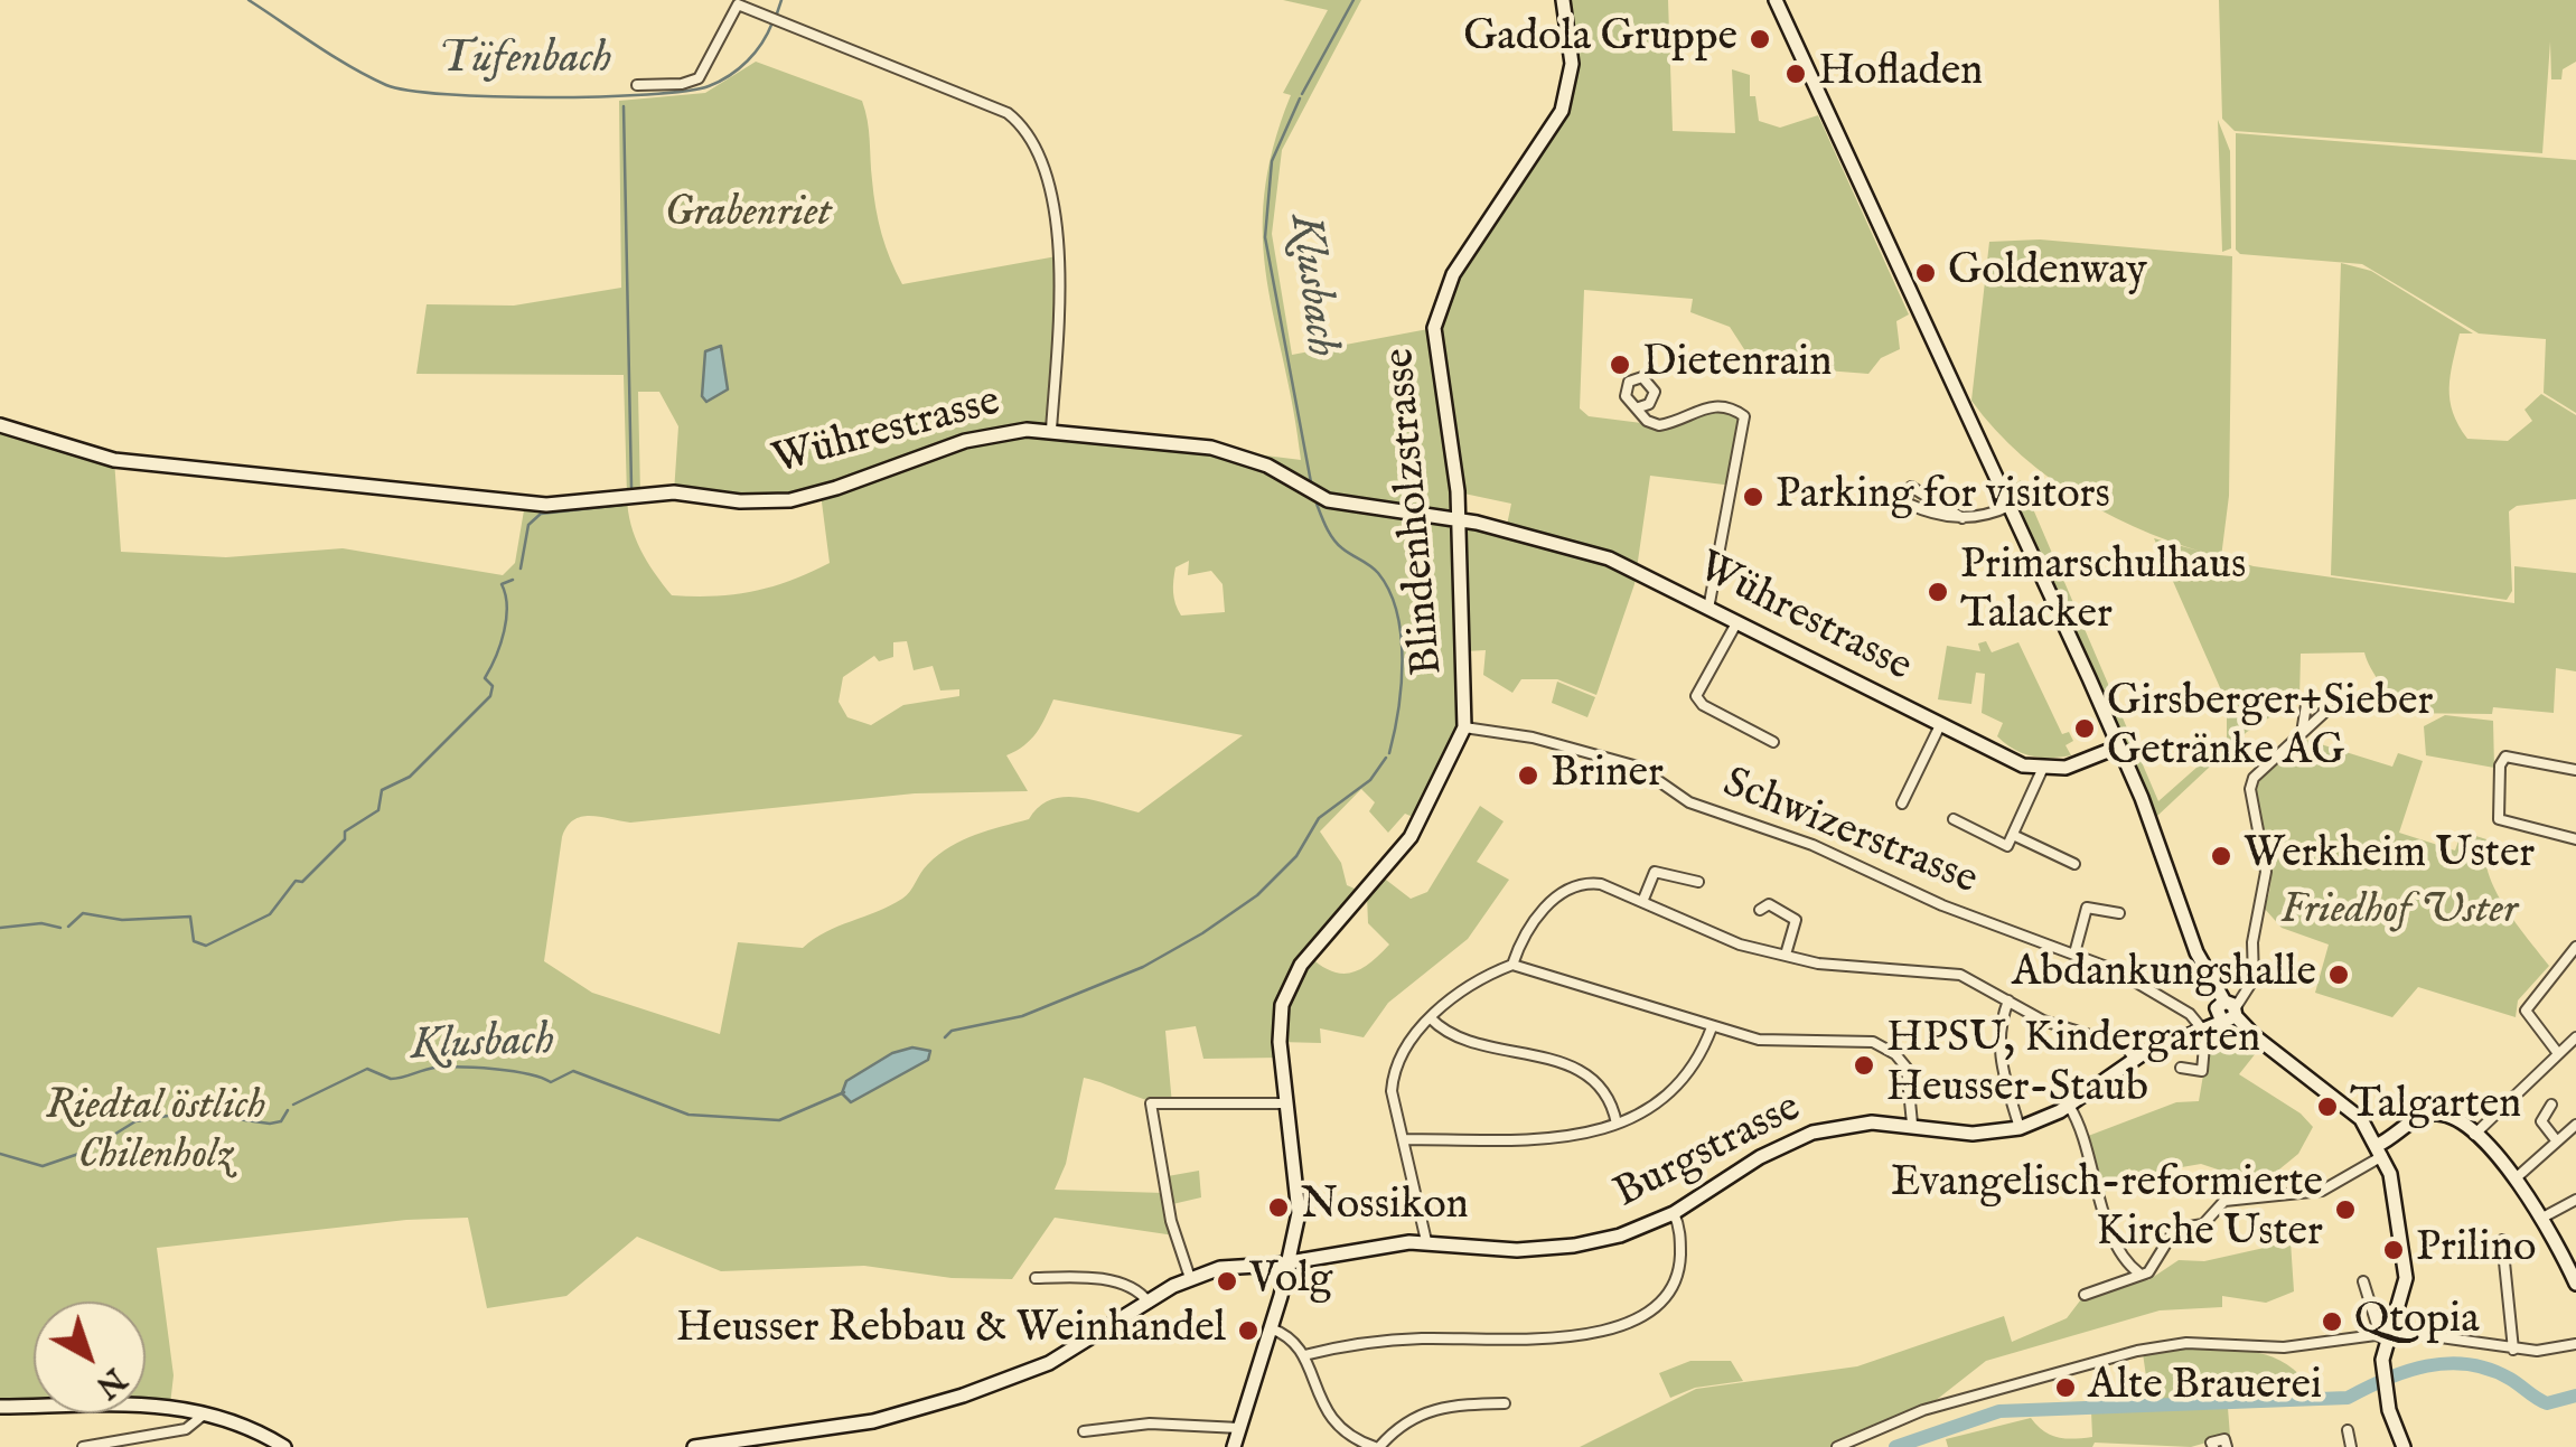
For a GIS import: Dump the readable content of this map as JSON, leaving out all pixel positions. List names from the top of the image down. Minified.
{"streets":{"street":["Wührestrasse","Blindenholzstrasse","Schwizerstrasse","Burgstrasse"]},"crossings":[["Wührestrasse","Blindenholzstrasse"],["Blindenholzstrasse","Schwizerstrasse"],["Blindenholzstrasse","Burgstrasse"],["Schwizerstrasse","Burgstrasse"]],"water":["Tüfenbach","Klusbach"],"parks":["Grabenriet","Friedhof Uster","Riedtal östlich Chilenholz"],"places":["Gadola Gruppe","Hofladen","Goldenway","Dietenrain","Parking for visitors","Primarschulhaus Talacker","Girsberger+Sieber Getränke AG","Briner","Werkheim Uster","Abdankungshalle","HPSU, Kindergarten Heusser-Staub","Talgarten","Nossikon","Evangelisch-reformierte Kirche Uster","Prilino","Volg","Qtopia","Heusser Rebbau & Weinhandel","Alte Brauerei"],"north":"bottom right"}
